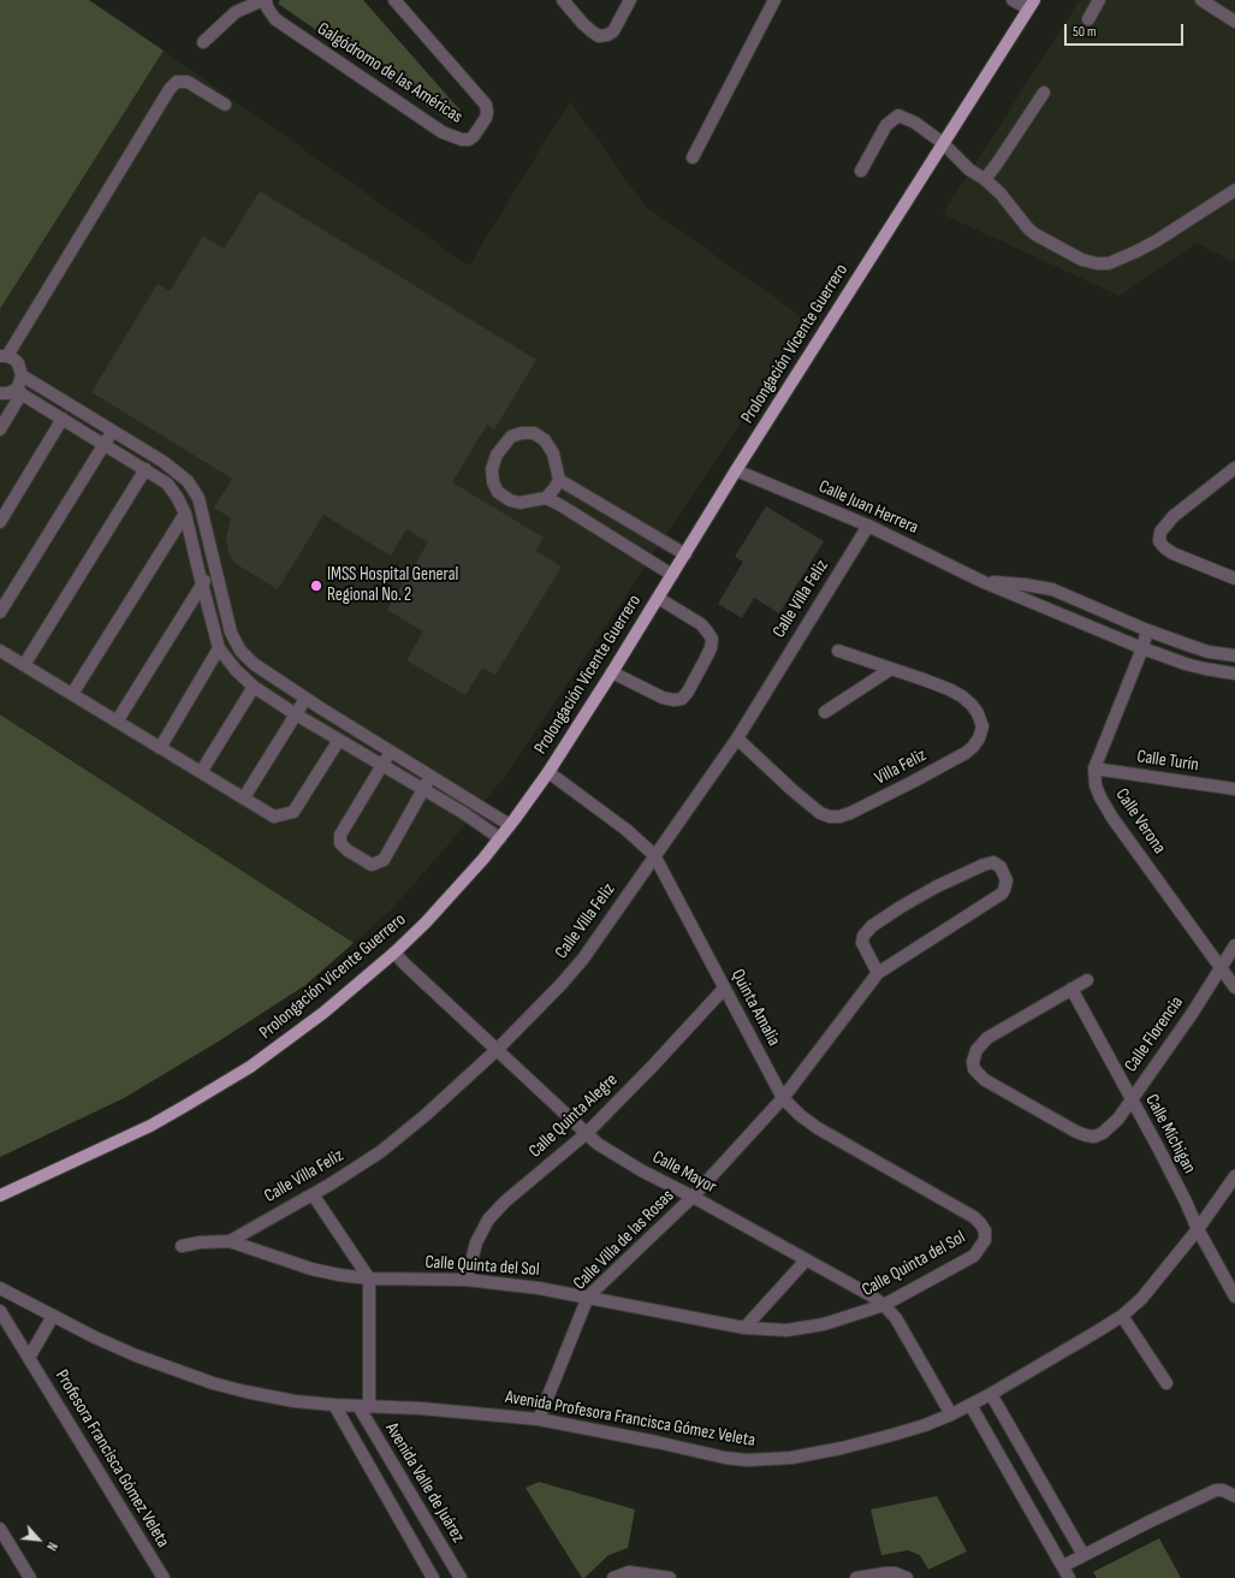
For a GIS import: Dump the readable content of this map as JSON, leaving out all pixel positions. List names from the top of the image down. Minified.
{"streets":{"main road":["Prolongación Vicente Guerrero"],"street":["Galgódromo de las Américas","Calle Juan Herrera","Calle Villa Feliz","Calle Turín","Villa Feliz","Calle Verona","Quinta Amalia","Calle Florencia","Calle Quinta Alegre","Calle Míchigan","Calle Mayor","Calle Villa de las Rosas","Calle Quinta del Sol","Avenida Profesora Francisca Gómez Veleta","Profesora Francisca Gómez Veleta","Avenida Valle de Juárez"]},"crossings":[["Prolongación Vicente Guerrero","Calle Juan Herrera"],["Prolongación Vicente Guerrero","Quinta Amalia"],["Prolongación Vicente Guerrero","Calle Mayor"],["Calle Juan Herrera","Calle Villa Feliz"],["Calle Villa Feliz","Villa Feliz"],["Calle Villa Feliz","Quinta Amalia"],["Calle Villa Feliz","Calle Mayor"],["Calle Villa Feliz","Calle Quinta del Sol"],["Calle Turín","Calle Verona"],["Calle Verona","Calle Florencia"],["Quinta Amalia","Calle Quinta Alegre"],["Quinta Amalia","Calle Villa de las Rosas"],["Quinta Amalia","Calle Quinta del Sol"],["Calle Florencia","Calle Míchigan"],["Calle Quinta Alegre","Calle Mayor"],["Calle Quinta Alegre","Calle Quinta del Sol"],["Calle Míchigan","Avenida Profesora Francisca Gómez Veleta"],["Calle Mayor","Calle Villa de las Rosas"],["Calle Mayor","Calle Quinta del Sol"],["Calle Mayor","Avenida Profesora Francisca Gómez Veleta"],["Calle Villa de las Rosas","Calle Quinta del Sol"],["Calle Villa de las Rosas","Avenida Profesora Francisca Gómez Veleta"],["Avenida Profesora Francisca Gómez Veleta","Avenida Valle de Juárez"]],"places":["IMSS Hospital General Regional No. 2"],"scale_bar":"50 m","north":"bottom right"}
